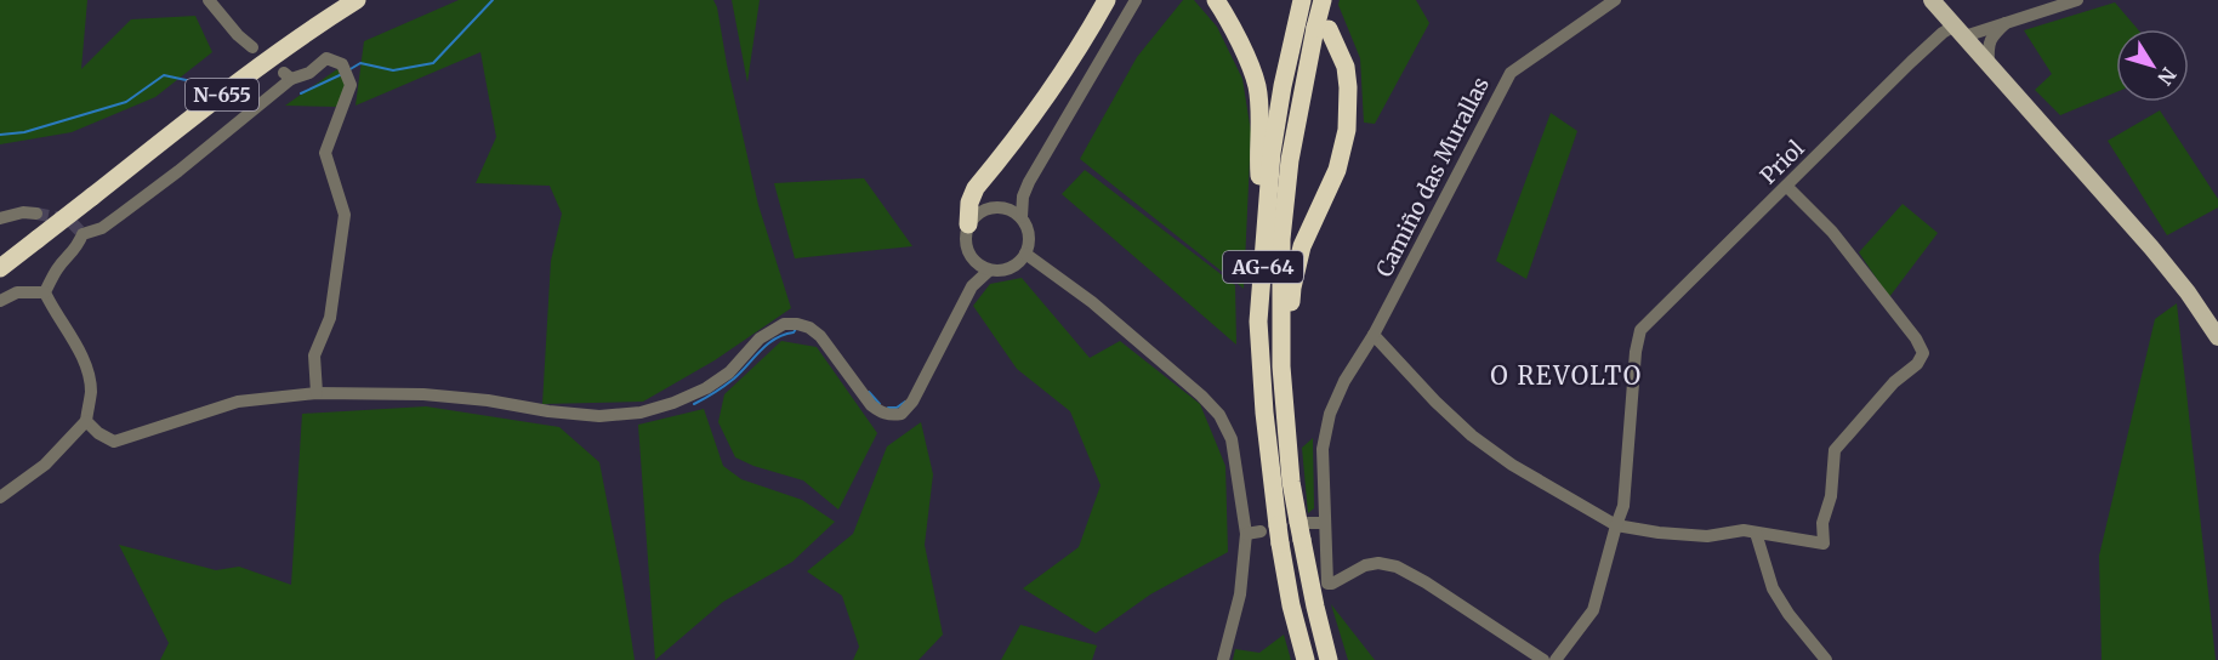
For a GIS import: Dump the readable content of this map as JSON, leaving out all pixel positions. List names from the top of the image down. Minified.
{"streets":{"highway":["N-655","AG-64"],"street":["Priol","Camiño das Murallas"]},"districts":["O REVOLTO"],"north":"bottom right"}
